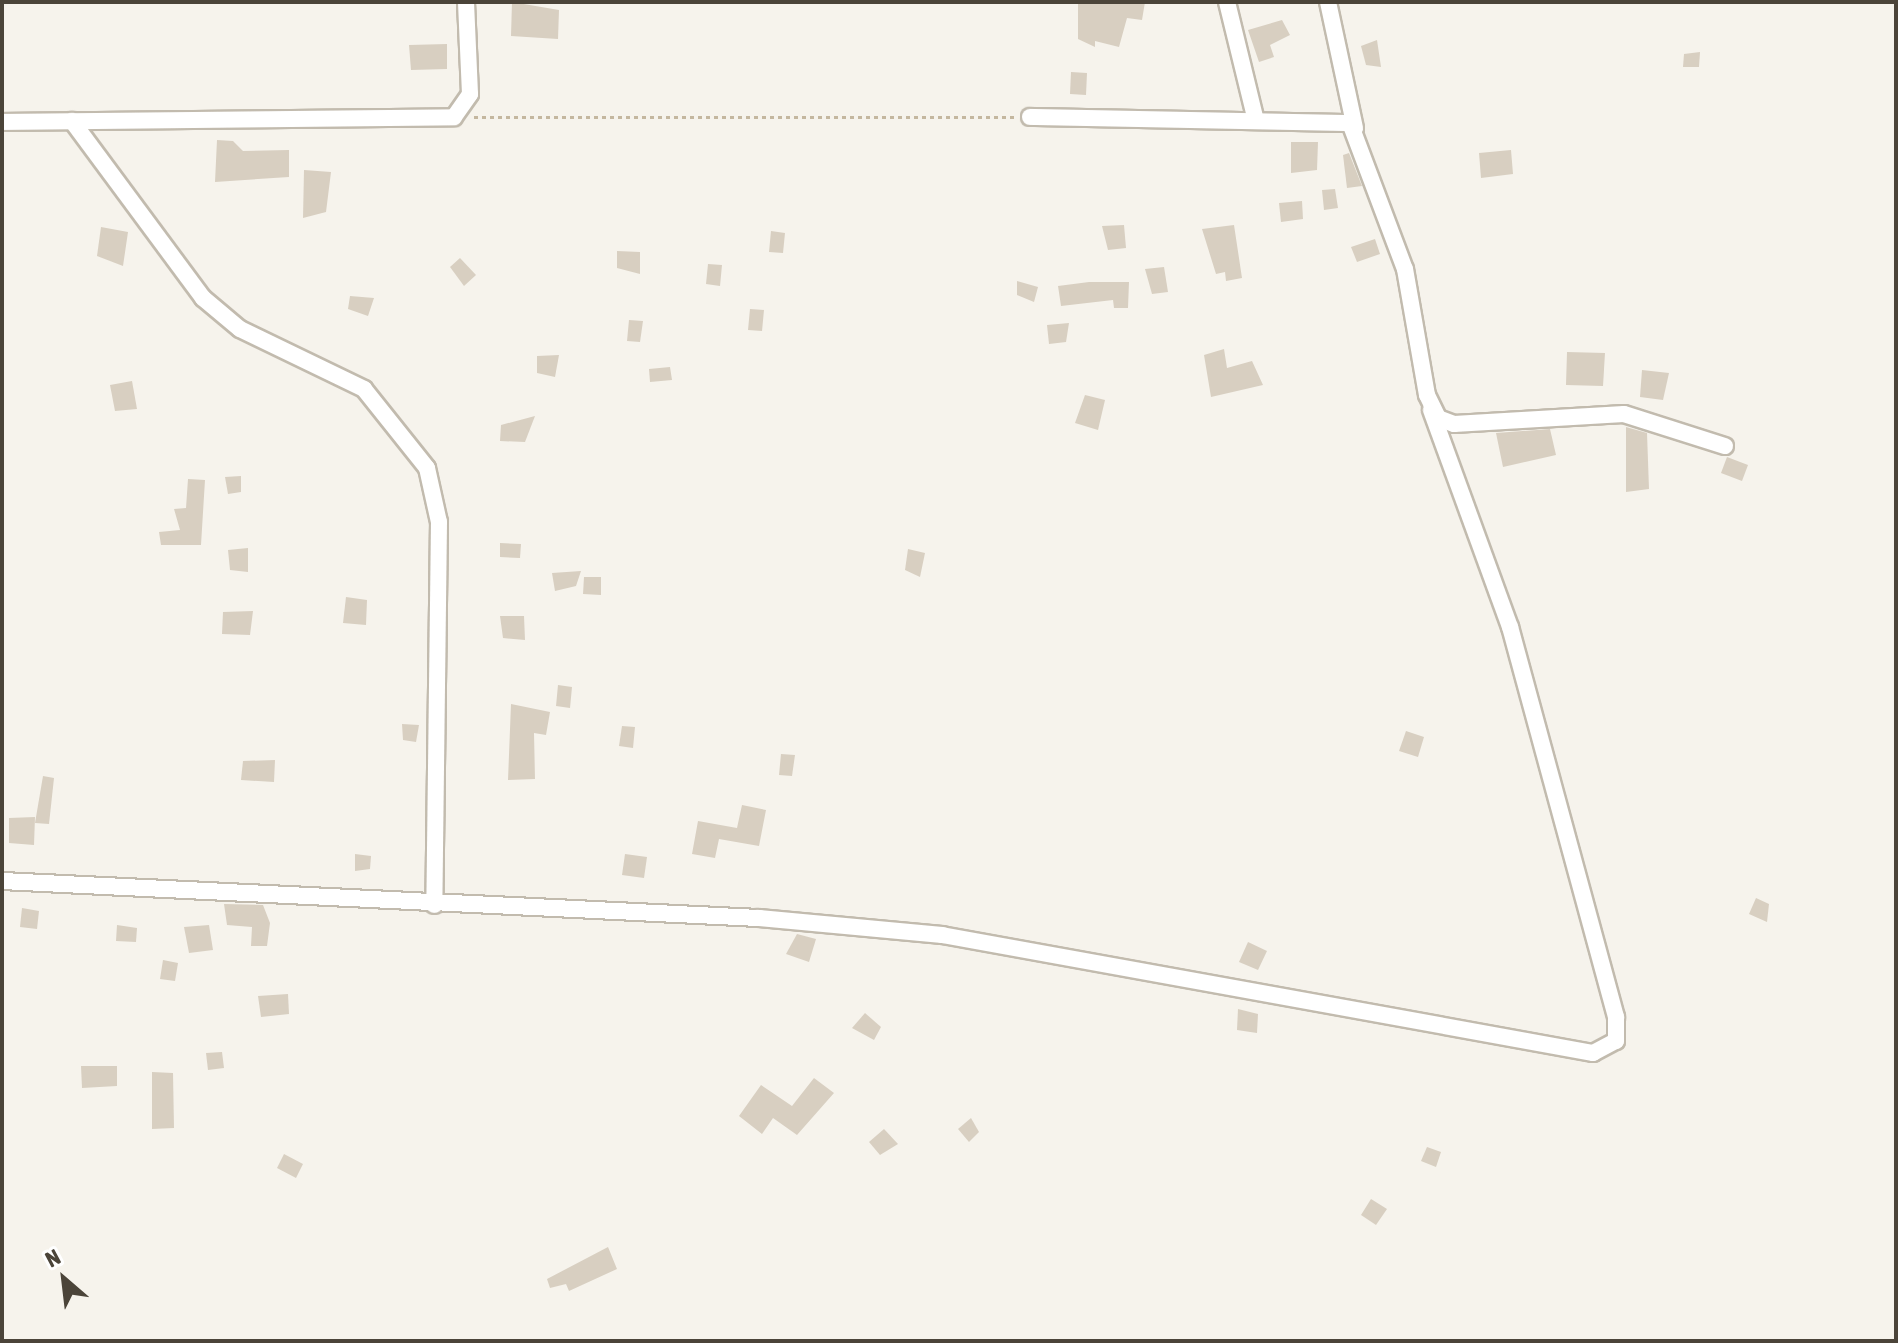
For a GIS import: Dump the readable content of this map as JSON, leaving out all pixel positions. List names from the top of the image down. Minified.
{"north":"top left"}
